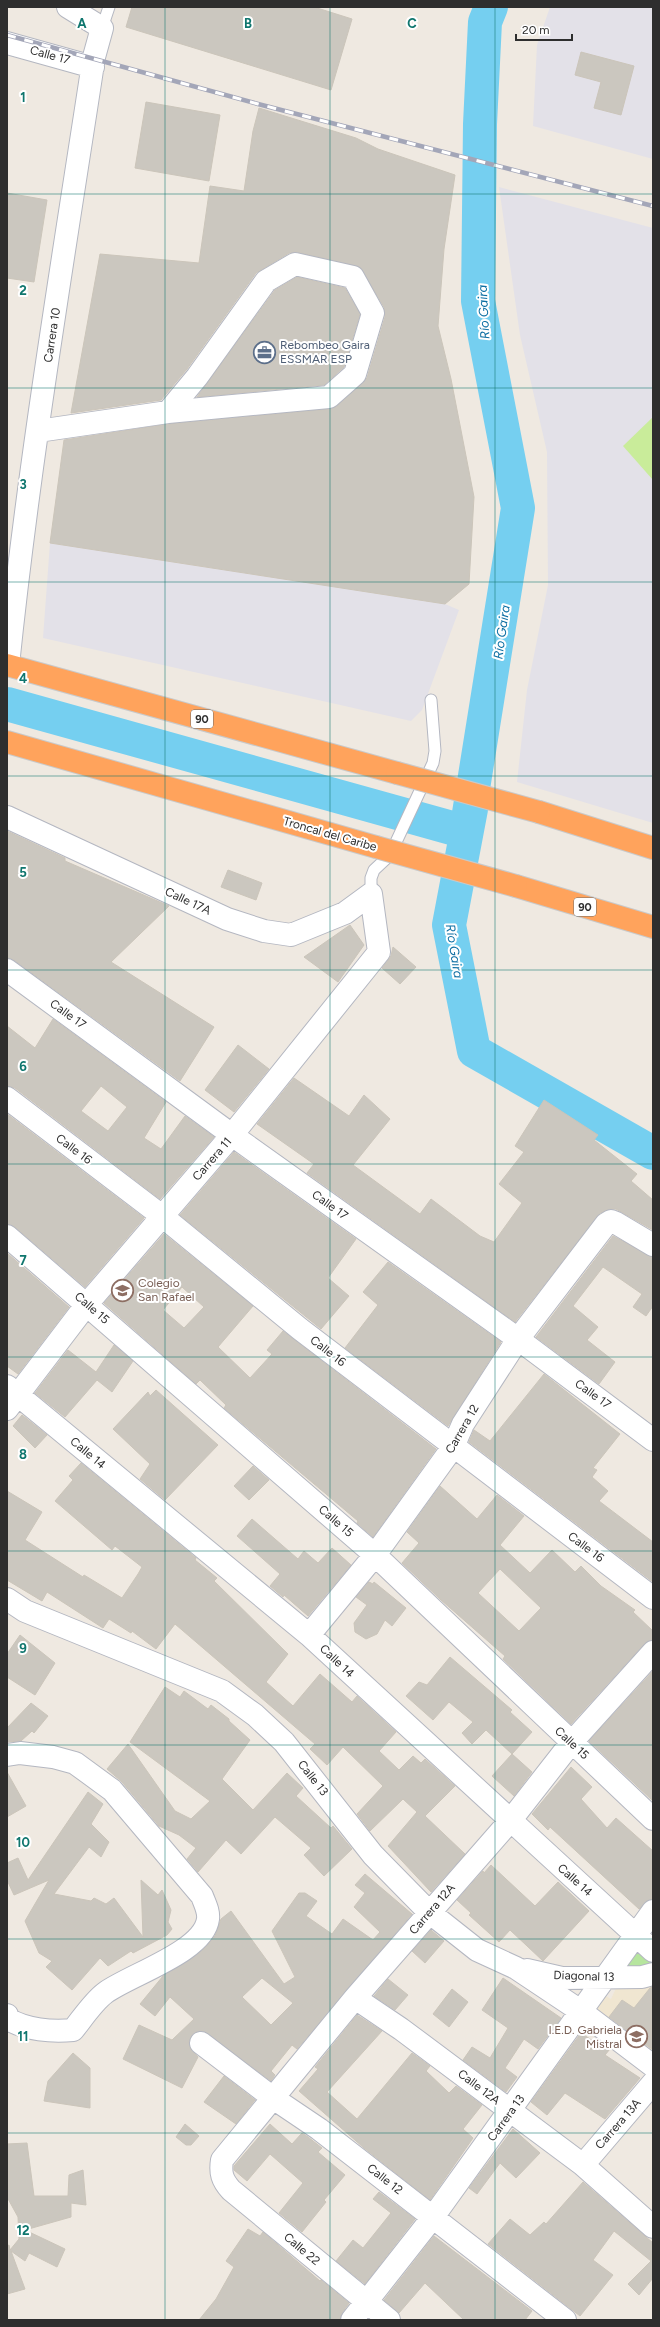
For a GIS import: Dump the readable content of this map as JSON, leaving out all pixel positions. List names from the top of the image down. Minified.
{"streets":{"highway":["90","Troncal del Caribe"],"street":["Calle 17","Carrera 10","Calle 17A","Calle 16","Carrera 11","Calle 15","Carrera 12","Calle 14","Calle 13","Carrera 12A","Diagonal 13","Calle 12A","Carrera 13","Carrera 13A","Calle 12","Calle 22"]},"crossings":[["Calle 17","Carrera 10"],["Calle 17","Carrera 11"],["Calle 17","Carrera 12"],["Carrera 10","90"],["Calle 17A","Carrera 11"],["Calle 16","Carrera 11"],["Calle 16","Carrera 12"],["Carrera 11","Calle 15"],["Carrera 11","Calle 14"],["Calle 15","Carrera 12"],["Calle 15","Carrera 12A"],["Carrera 12","Calle 14"],["Calle 14","Carrera 12A"],["Calle 14","Carrera 13"],["Calle 13","Carrera 12A"],["Calle 13","Diagonal 13"],["Calle 13","Carrera 13"],["Carrera 12A","Calle 12A"],["Carrera 12A","Calle 12"],["Carrera 12A","Calle 22"],["Diagonal 13","Carrera 13"],["Calle 12A","Carrera 13"],["Calle 12A","Carrera 13A"],["Carrera 13","Calle 12"],["Carrera 13","Calle 22"]],"water":["Río Gaira"],"places":{"office":["Rebombeo Gaira ESSMAR ESP"],"school or university":["Colegio San Rafael","I.E.D. Gabriela Mistral"]},"scale_bar":"20 m","grid":{"columns":["A","B","C"],"rows":["1","2","3","4","5","6","7","8","9","10","11","12"]}}
